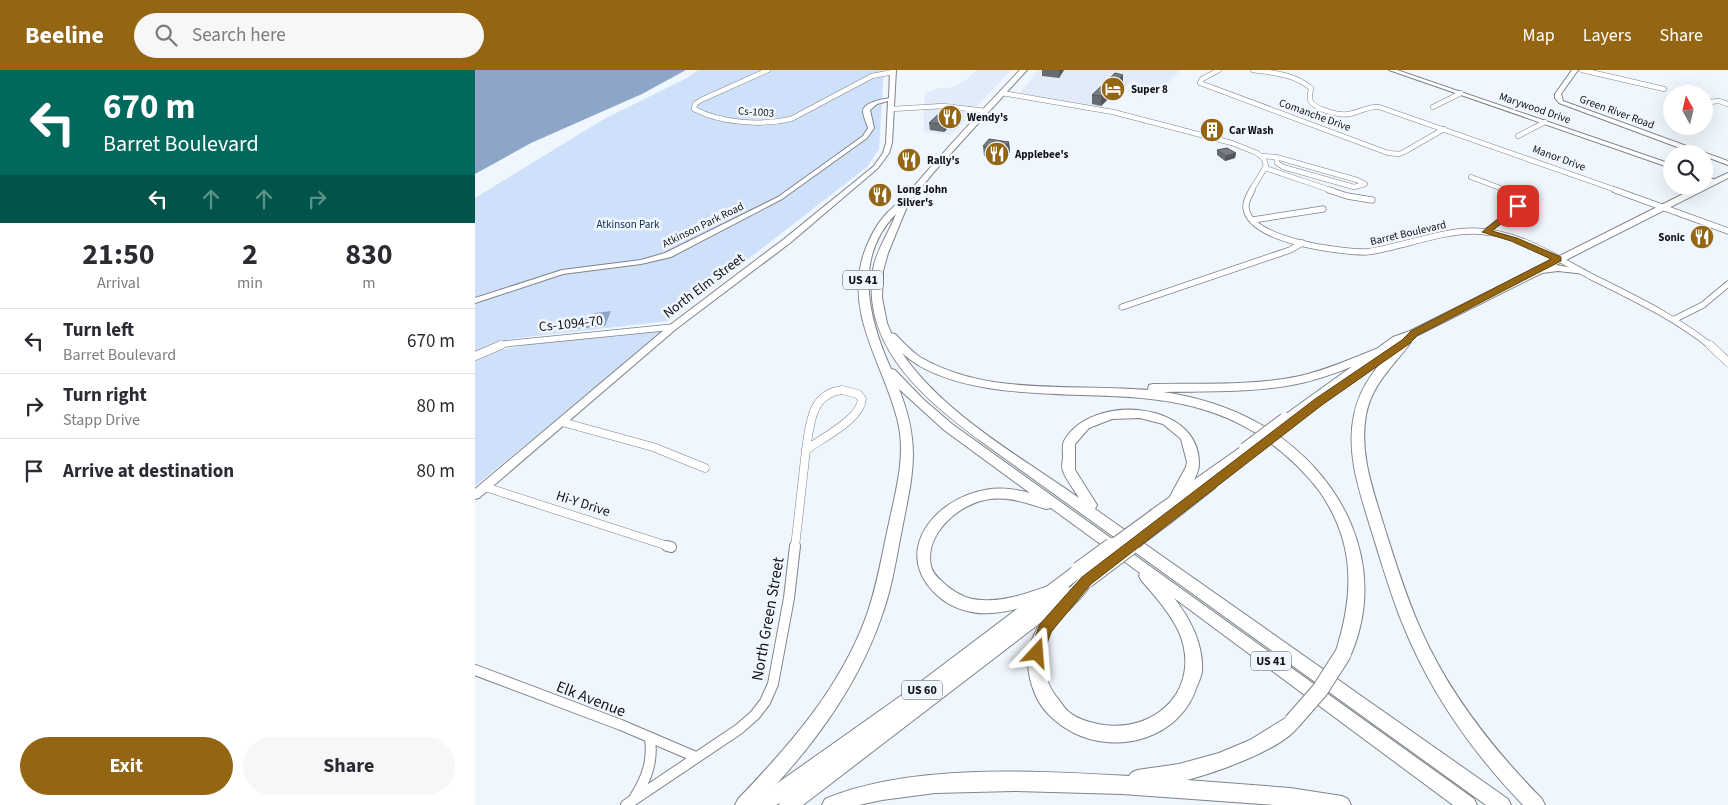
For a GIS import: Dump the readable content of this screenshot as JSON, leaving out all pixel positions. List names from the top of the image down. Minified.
{"streets":{"main road":["US 41","US 60"],"street":["Marywood Drive","Cs-1003","Green River Road","Comanche Drive","Manor Drive","Atkinson Park Road","Barret Boulevard","North Elm Street","Cs-1094-70","Hi-Y Drive","North Green Street","Elk Avenue"]},"crossings":[["Cs-1003","North Elm Street"],["Comanche Drive","Manor Drive"],["Manor Drive","US 60"],["Atkinson Park Road","North Elm Street"],["Barret Boulevard","US 60"],["North Elm Street","Cs-1094-70"],["North Elm Street","Hi-Y Drive"],["North Green Street","Elk Avenue"]],"parks":["Atkinson Park"],"places":{"hotel":["Super 8"],"restaurant":["Wendy's","Applebee's","Rally's","Long John Silver's","Sonic"],"building":["Car Wash"]},"north":"top","page":{"header":"Beeline","search":"Search here","nav":["Map","Layers","Share"],"turn":["670 m","Barret Boulevard"],"eta":["21:50","Arrival","2","min","830","m"],"list":[{"name":"Turn left","note":"Barret Boulevard","value":"670 m"},{"name":"Turn right","note":"Stapp Drive","value":"80 m"},{"name":"Arrive at destination","value":"80 m"}],"buttons":["Exit","Share"]}}
